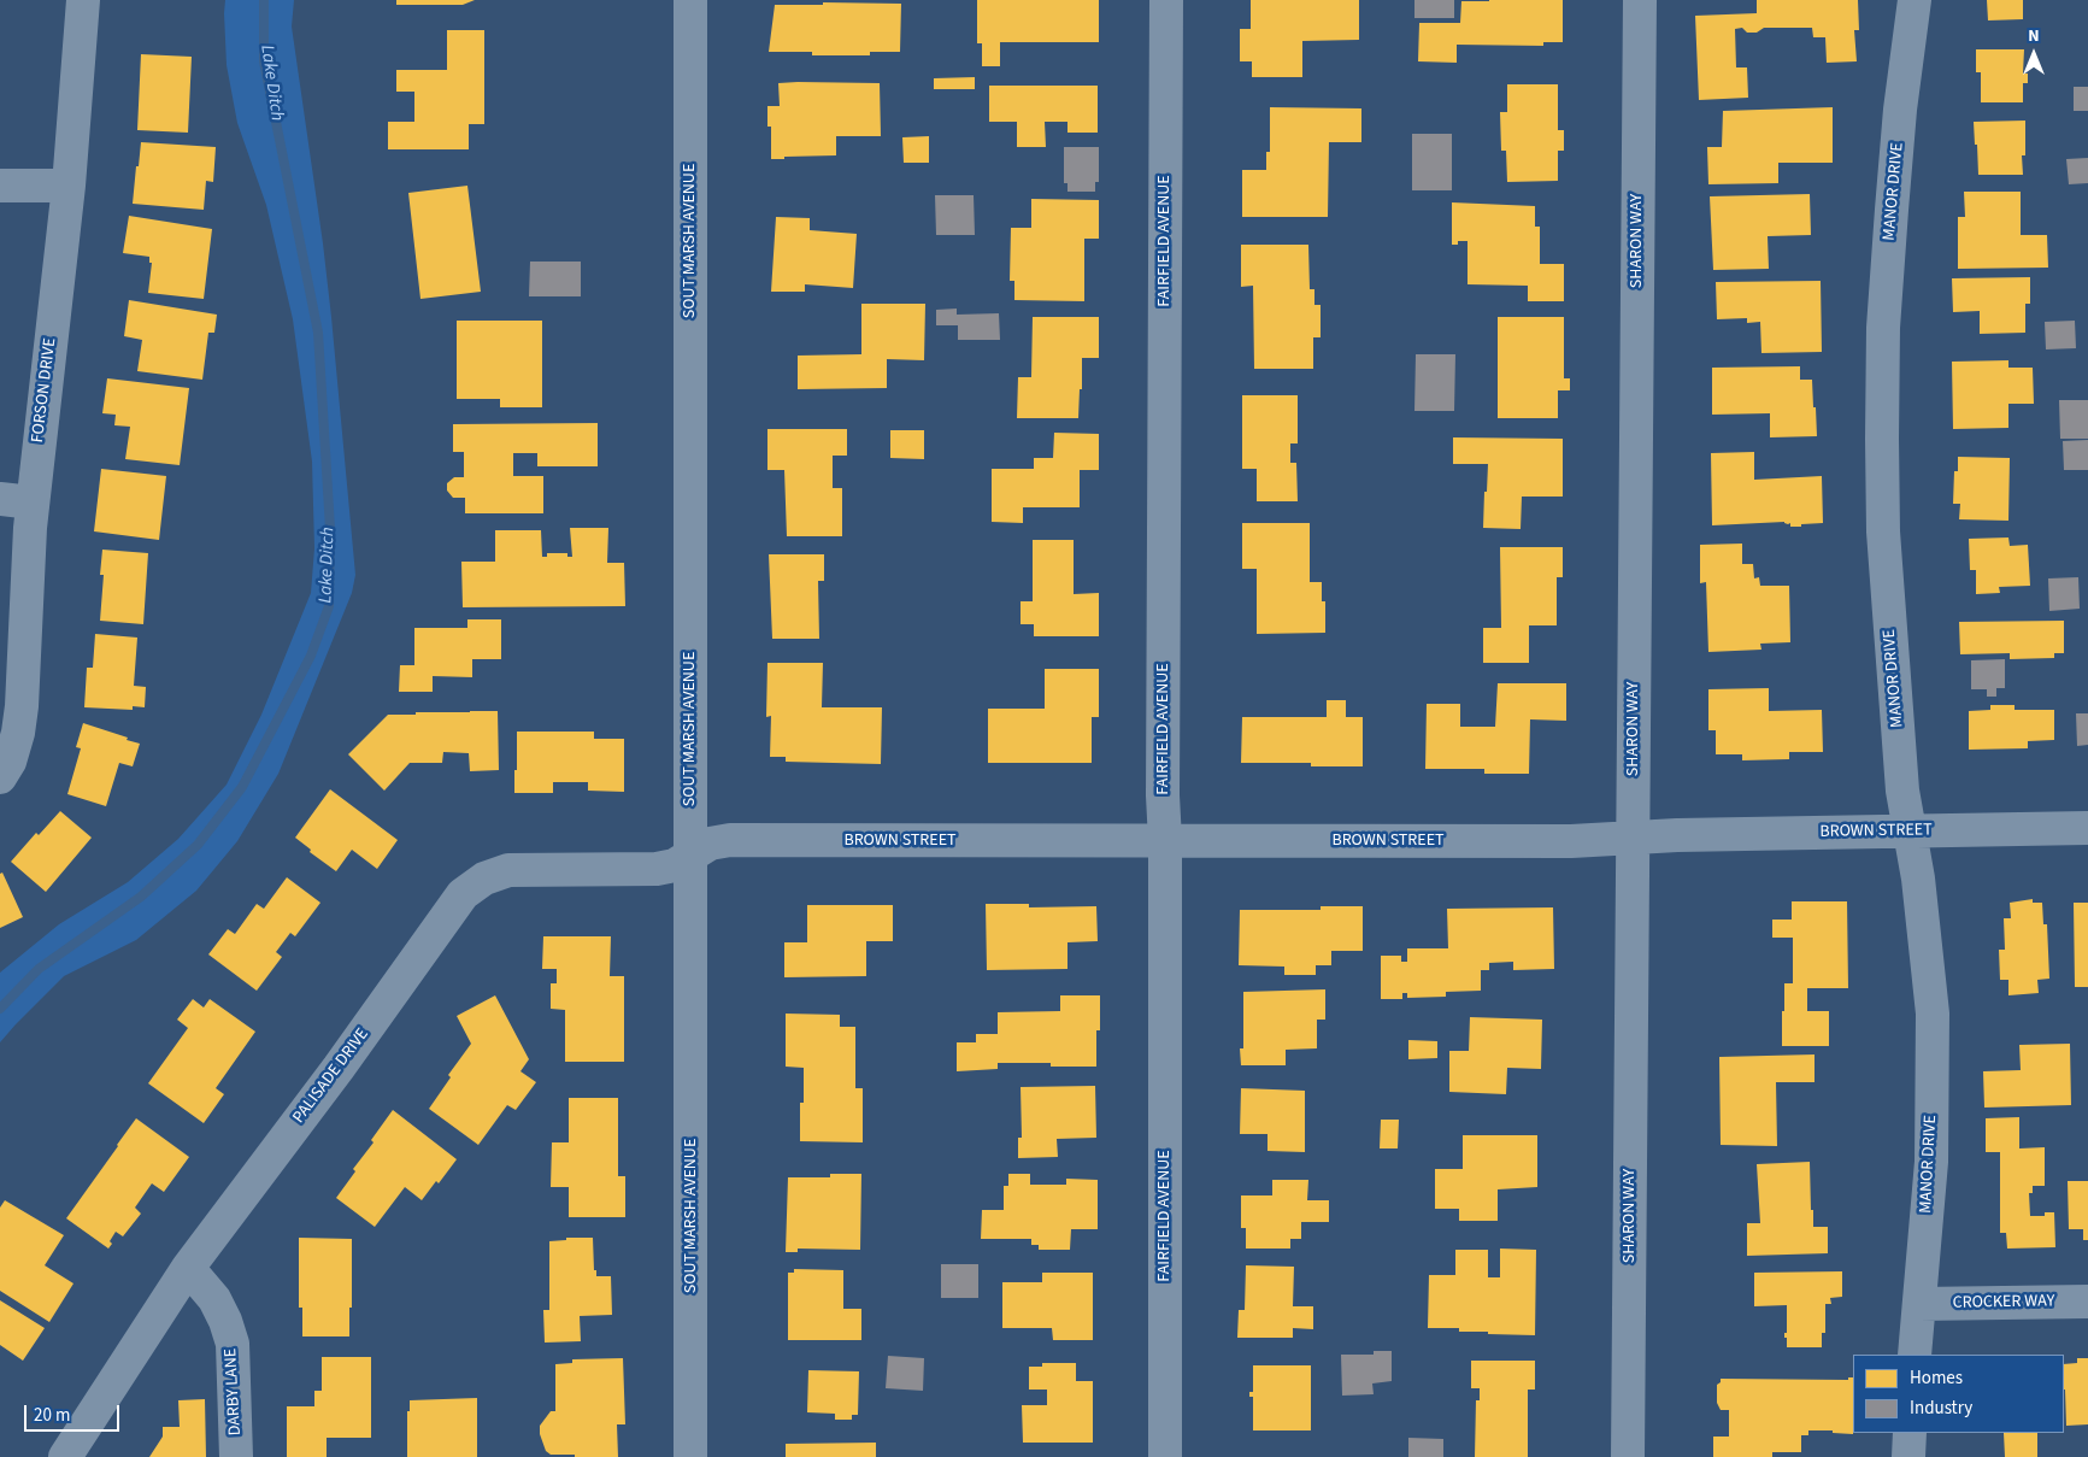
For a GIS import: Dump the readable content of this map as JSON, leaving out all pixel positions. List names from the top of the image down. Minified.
{"streets":{"street":["MANOR DRIVE","SOUT MARSH AVENUE","FAIRFIELD AVENUE","SHARON WAY","FORSON DRIVE","BROWN STREET","PALISADE DRIVE","CROCKER WAY","DARBY LANE"]},"crossings":[["MANOR DRIVE","BROWN STREET"],["MANOR DRIVE","CROCKER WAY"],["SOUT MARSH AVENUE","BROWN STREET"],["SOUT MARSH AVENUE","PALISADE DRIVE"],["FAIRFIELD AVENUE","BROWN STREET"],["SHARON WAY","BROWN STREET"],["BROWN STREET","PALISADE DRIVE"],["PALISADE DRIVE","DARBY LANE"]],"water":["Lake Ditch"],"legend":["Homes","Industry"],"scale_bar":"20 m","north":"top"}
